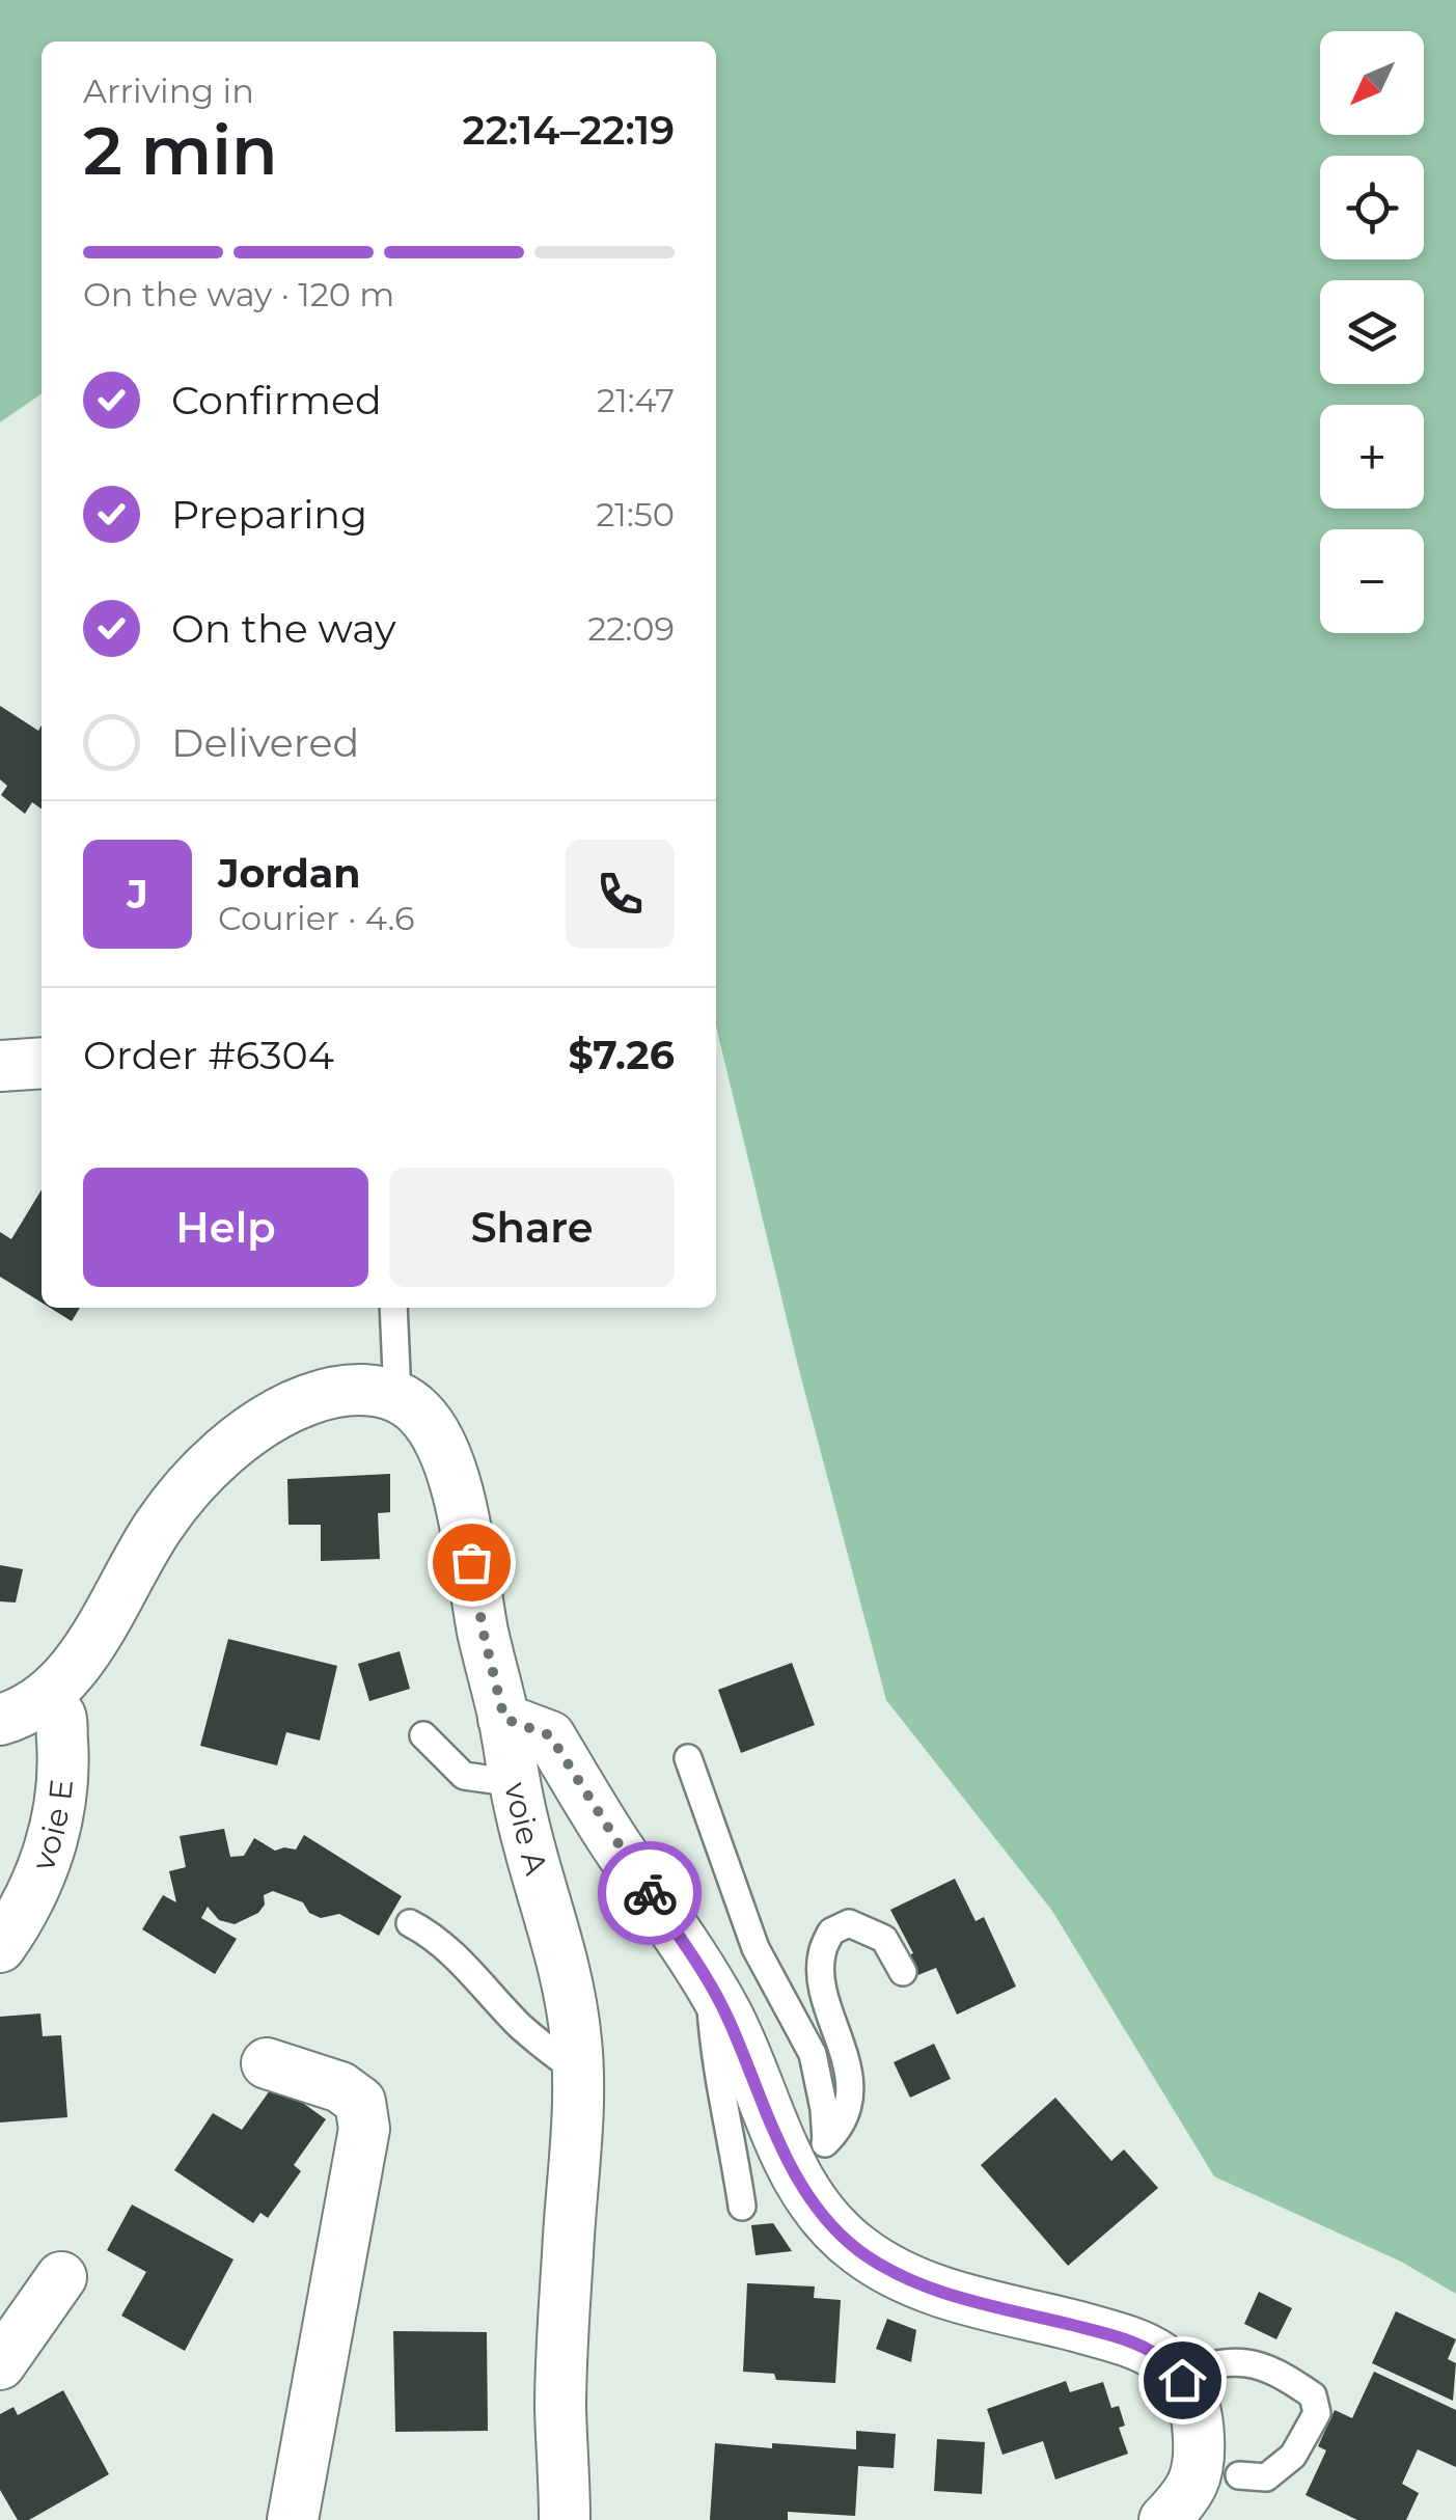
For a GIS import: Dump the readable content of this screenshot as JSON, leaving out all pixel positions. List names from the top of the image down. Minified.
{"streets":{"street":["voie E","voie A"]},"north":"bottom left","page":{"map_buttons":["+","−"],"heading":["2 min","Arriving in","22:14–22:19"],"panel":["Jordan","Courier · 4.6","Order #6304","$7.26"],"bar":"On the way · 120 m","list":[["Confirmed","21:47"],["Preparing","21:50"],["On the way","22:09"],"Delivered"],"round":"J","buttons":["Help","Share"]}}
